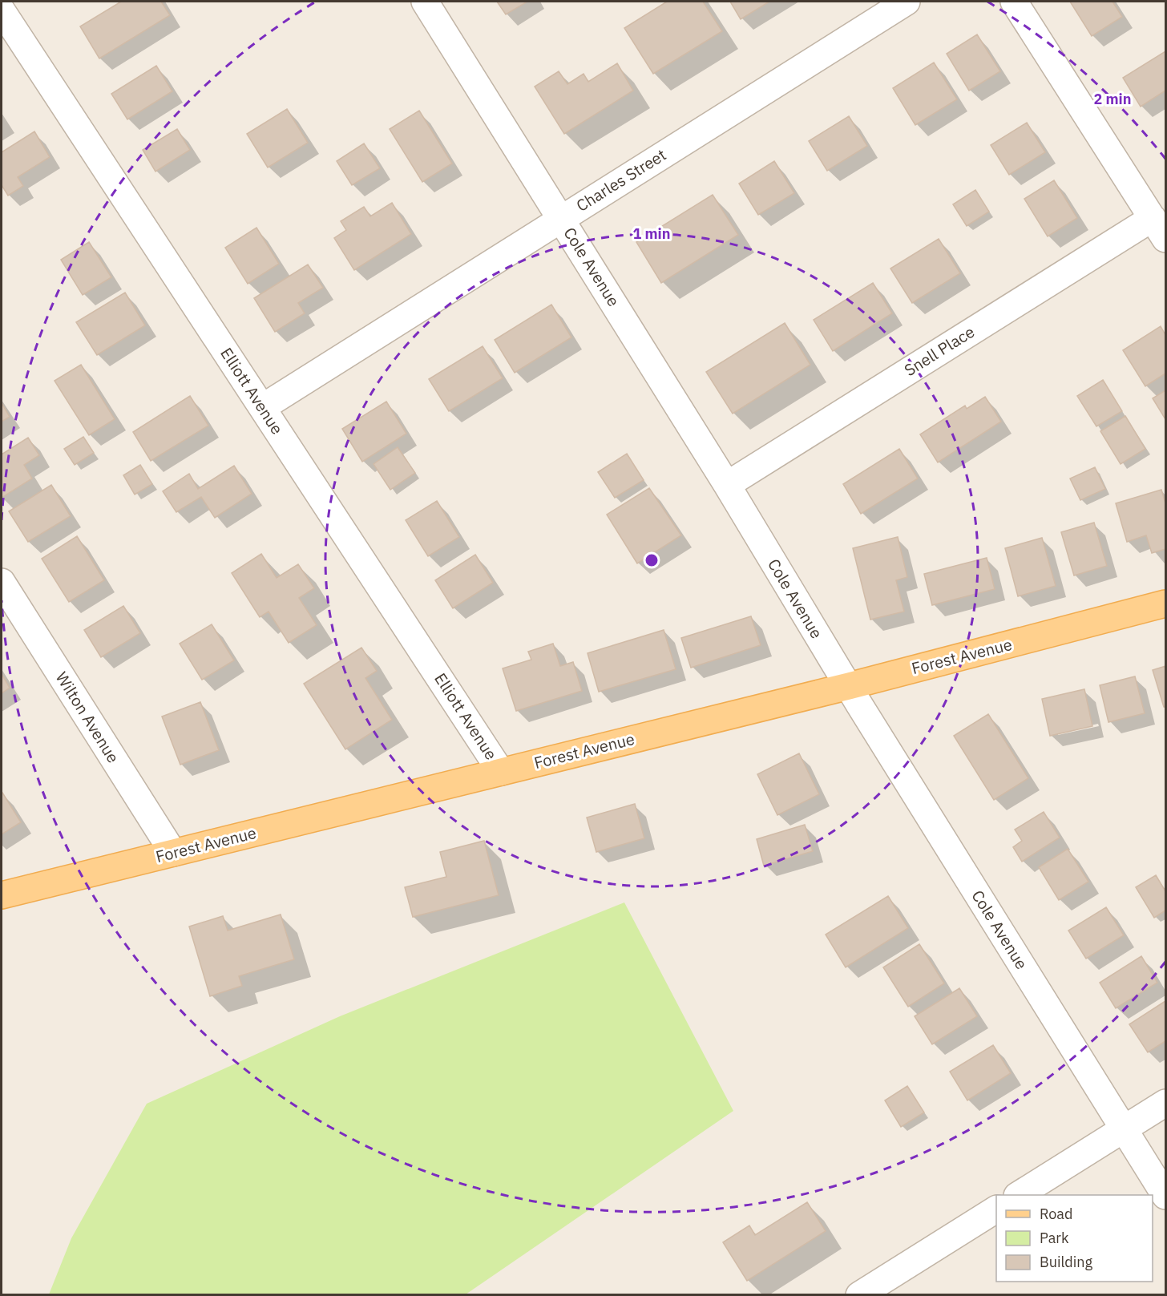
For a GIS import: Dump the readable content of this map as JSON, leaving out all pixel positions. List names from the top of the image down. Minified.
{"streets":{"main road":["Forest Avenue"],"street":["Charles Street","Cole Avenue","Snell Place","Elliott Avenue","Wilton Avenue"]},"crossings":[["Charles Street","Cole Avenue"],["Charles Street","Elliott Avenue"],["Cole Avenue","Snell Place"],["Cole Avenue","Forest Avenue"],["Elliott Avenue","Forest Avenue"],["Forest Avenue","Wilton Avenue"]],"legend":["Road","Park","Building"],"rings":["2 min","1 min"]}
